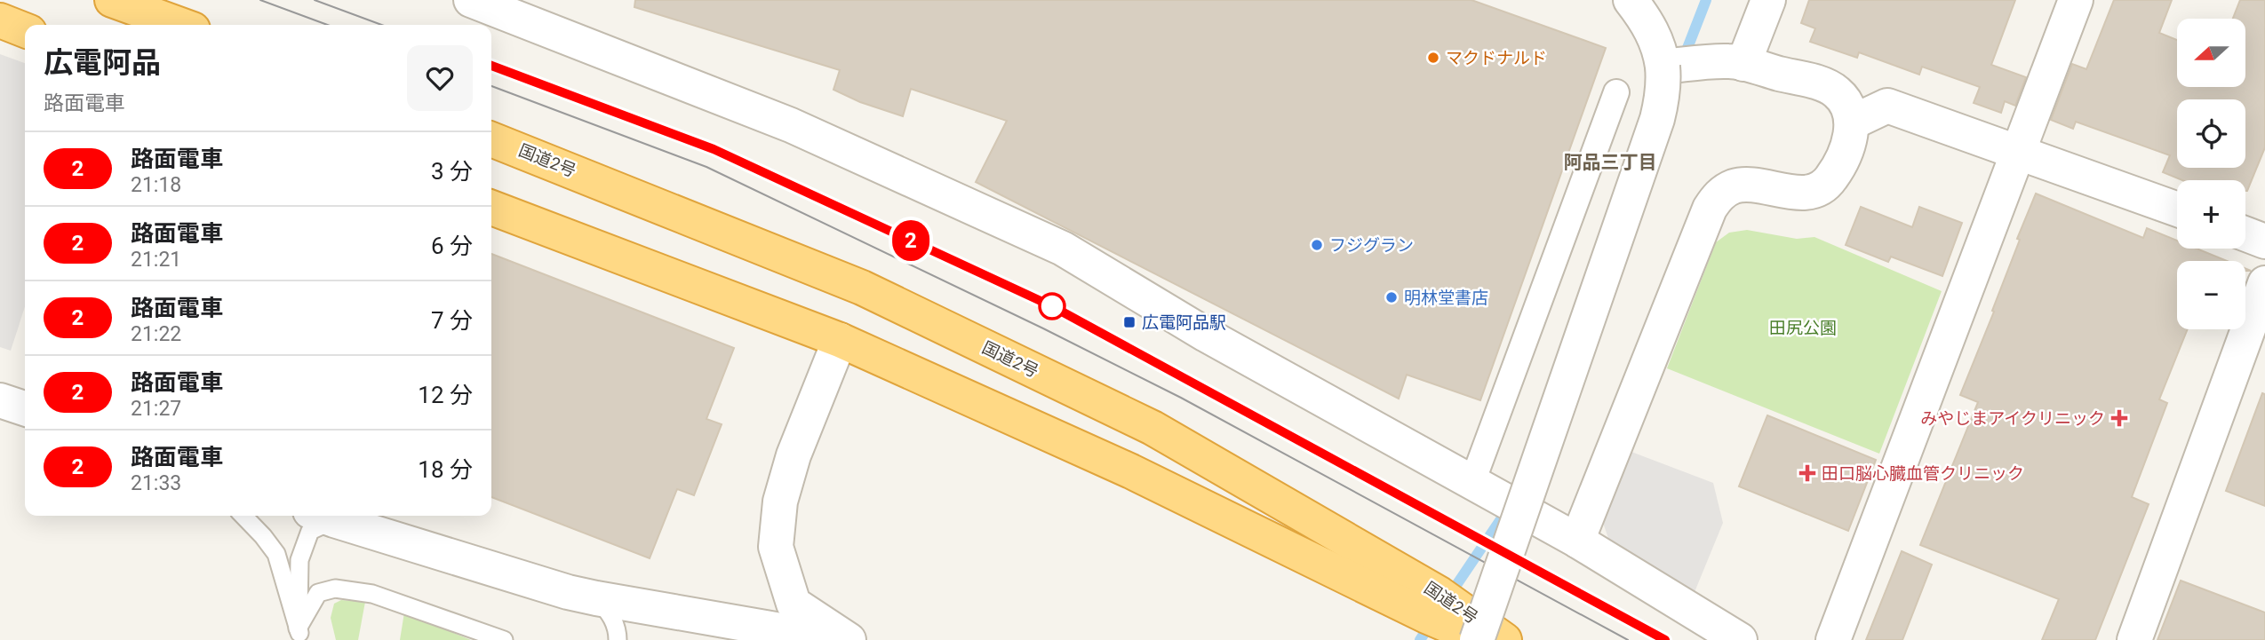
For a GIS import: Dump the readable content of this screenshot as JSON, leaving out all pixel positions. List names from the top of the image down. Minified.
{"streets":{"highway":["国道2号"]},"districts":["阿品三丁目"],"parks":["田尻公園"],"places":{"other":["マクドナルド","フジグラン","明林堂書店"],"transit":["広電阿品駅"],"health":["みやじまアイクリニック","田口脳心臓血管クリニック"]},"lines":["tram line 2"],"north":"left","page":{"on_map":"2","map_buttons":["+","−"],"heading":["広電阿品","路面電車"],"list":[{"mark":"2","name":"路面電車","note":"21:18","value":"3 分"},{"mark":"2","name":"路面電車","note":"21:21","value":"6 分"},{"mark":"2","name":"路面電車","note":"21:22","value":"7 分"},{"mark":"2","name":"路面電車","note":"21:27","value":"12 分"},{"mark":"2","name":"路面電車","note":"21:33","value":"18 分"}]}}
